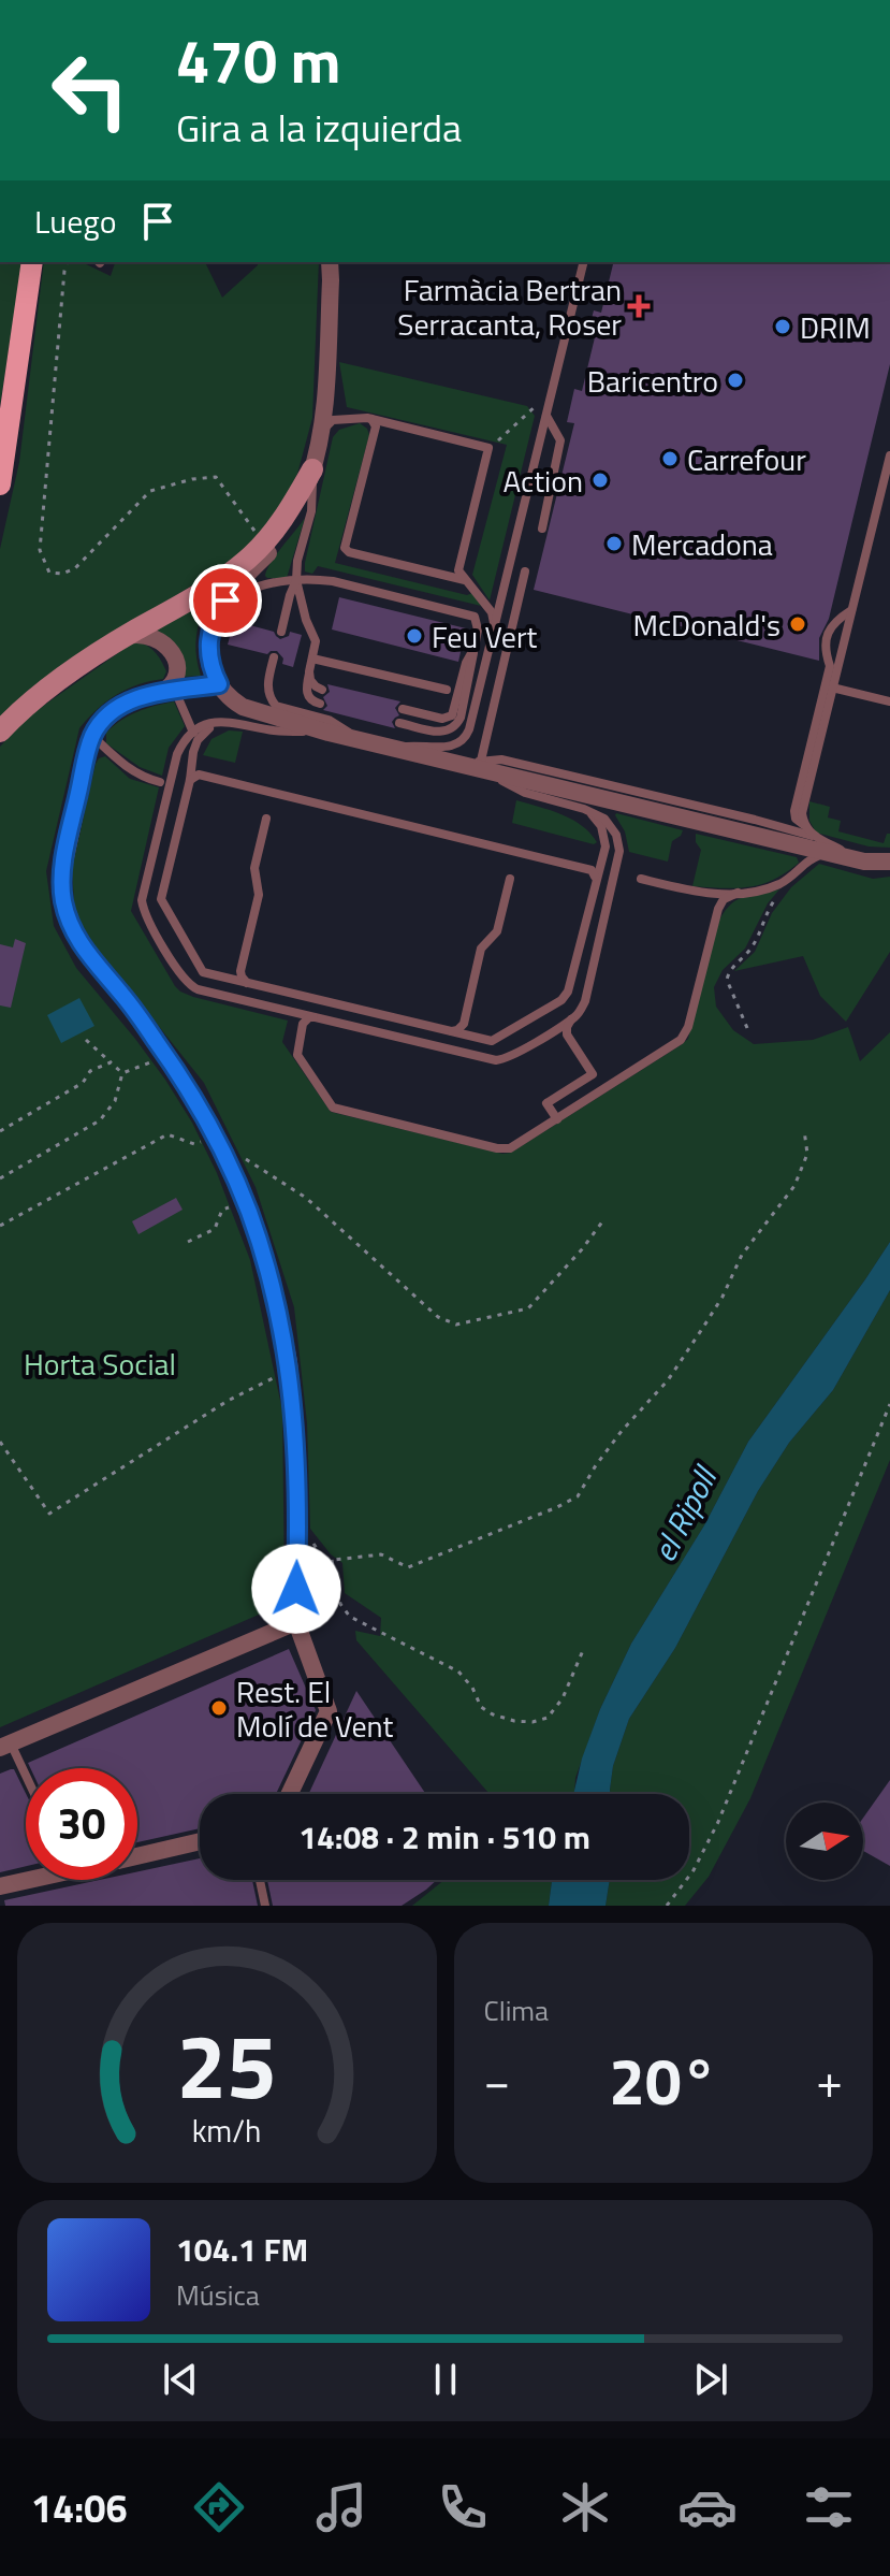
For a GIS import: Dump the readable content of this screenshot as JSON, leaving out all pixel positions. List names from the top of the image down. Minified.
{"water":["el Ripoll"],"parks":["Horta Social"],"places":{"health":["Farmàcia Bertran Serracanta, Roser"],"other":["DRIM","Baricentro","Carrefour","Action","Mercadona","McDonald's","Feu Vert","Rest. El Molí de Vent"]},"north":"right","page":{"turn":["470 m","Gira a la izquierda"],"then":"Luego","limit":"30","trip":"14:08 · 2 min · 510 m","tile":"Clima","heat":["−","20°","+"],"song":["104.1 FM","Música"],"tabs":"14:06","gauge":["25","km/h"]}}
